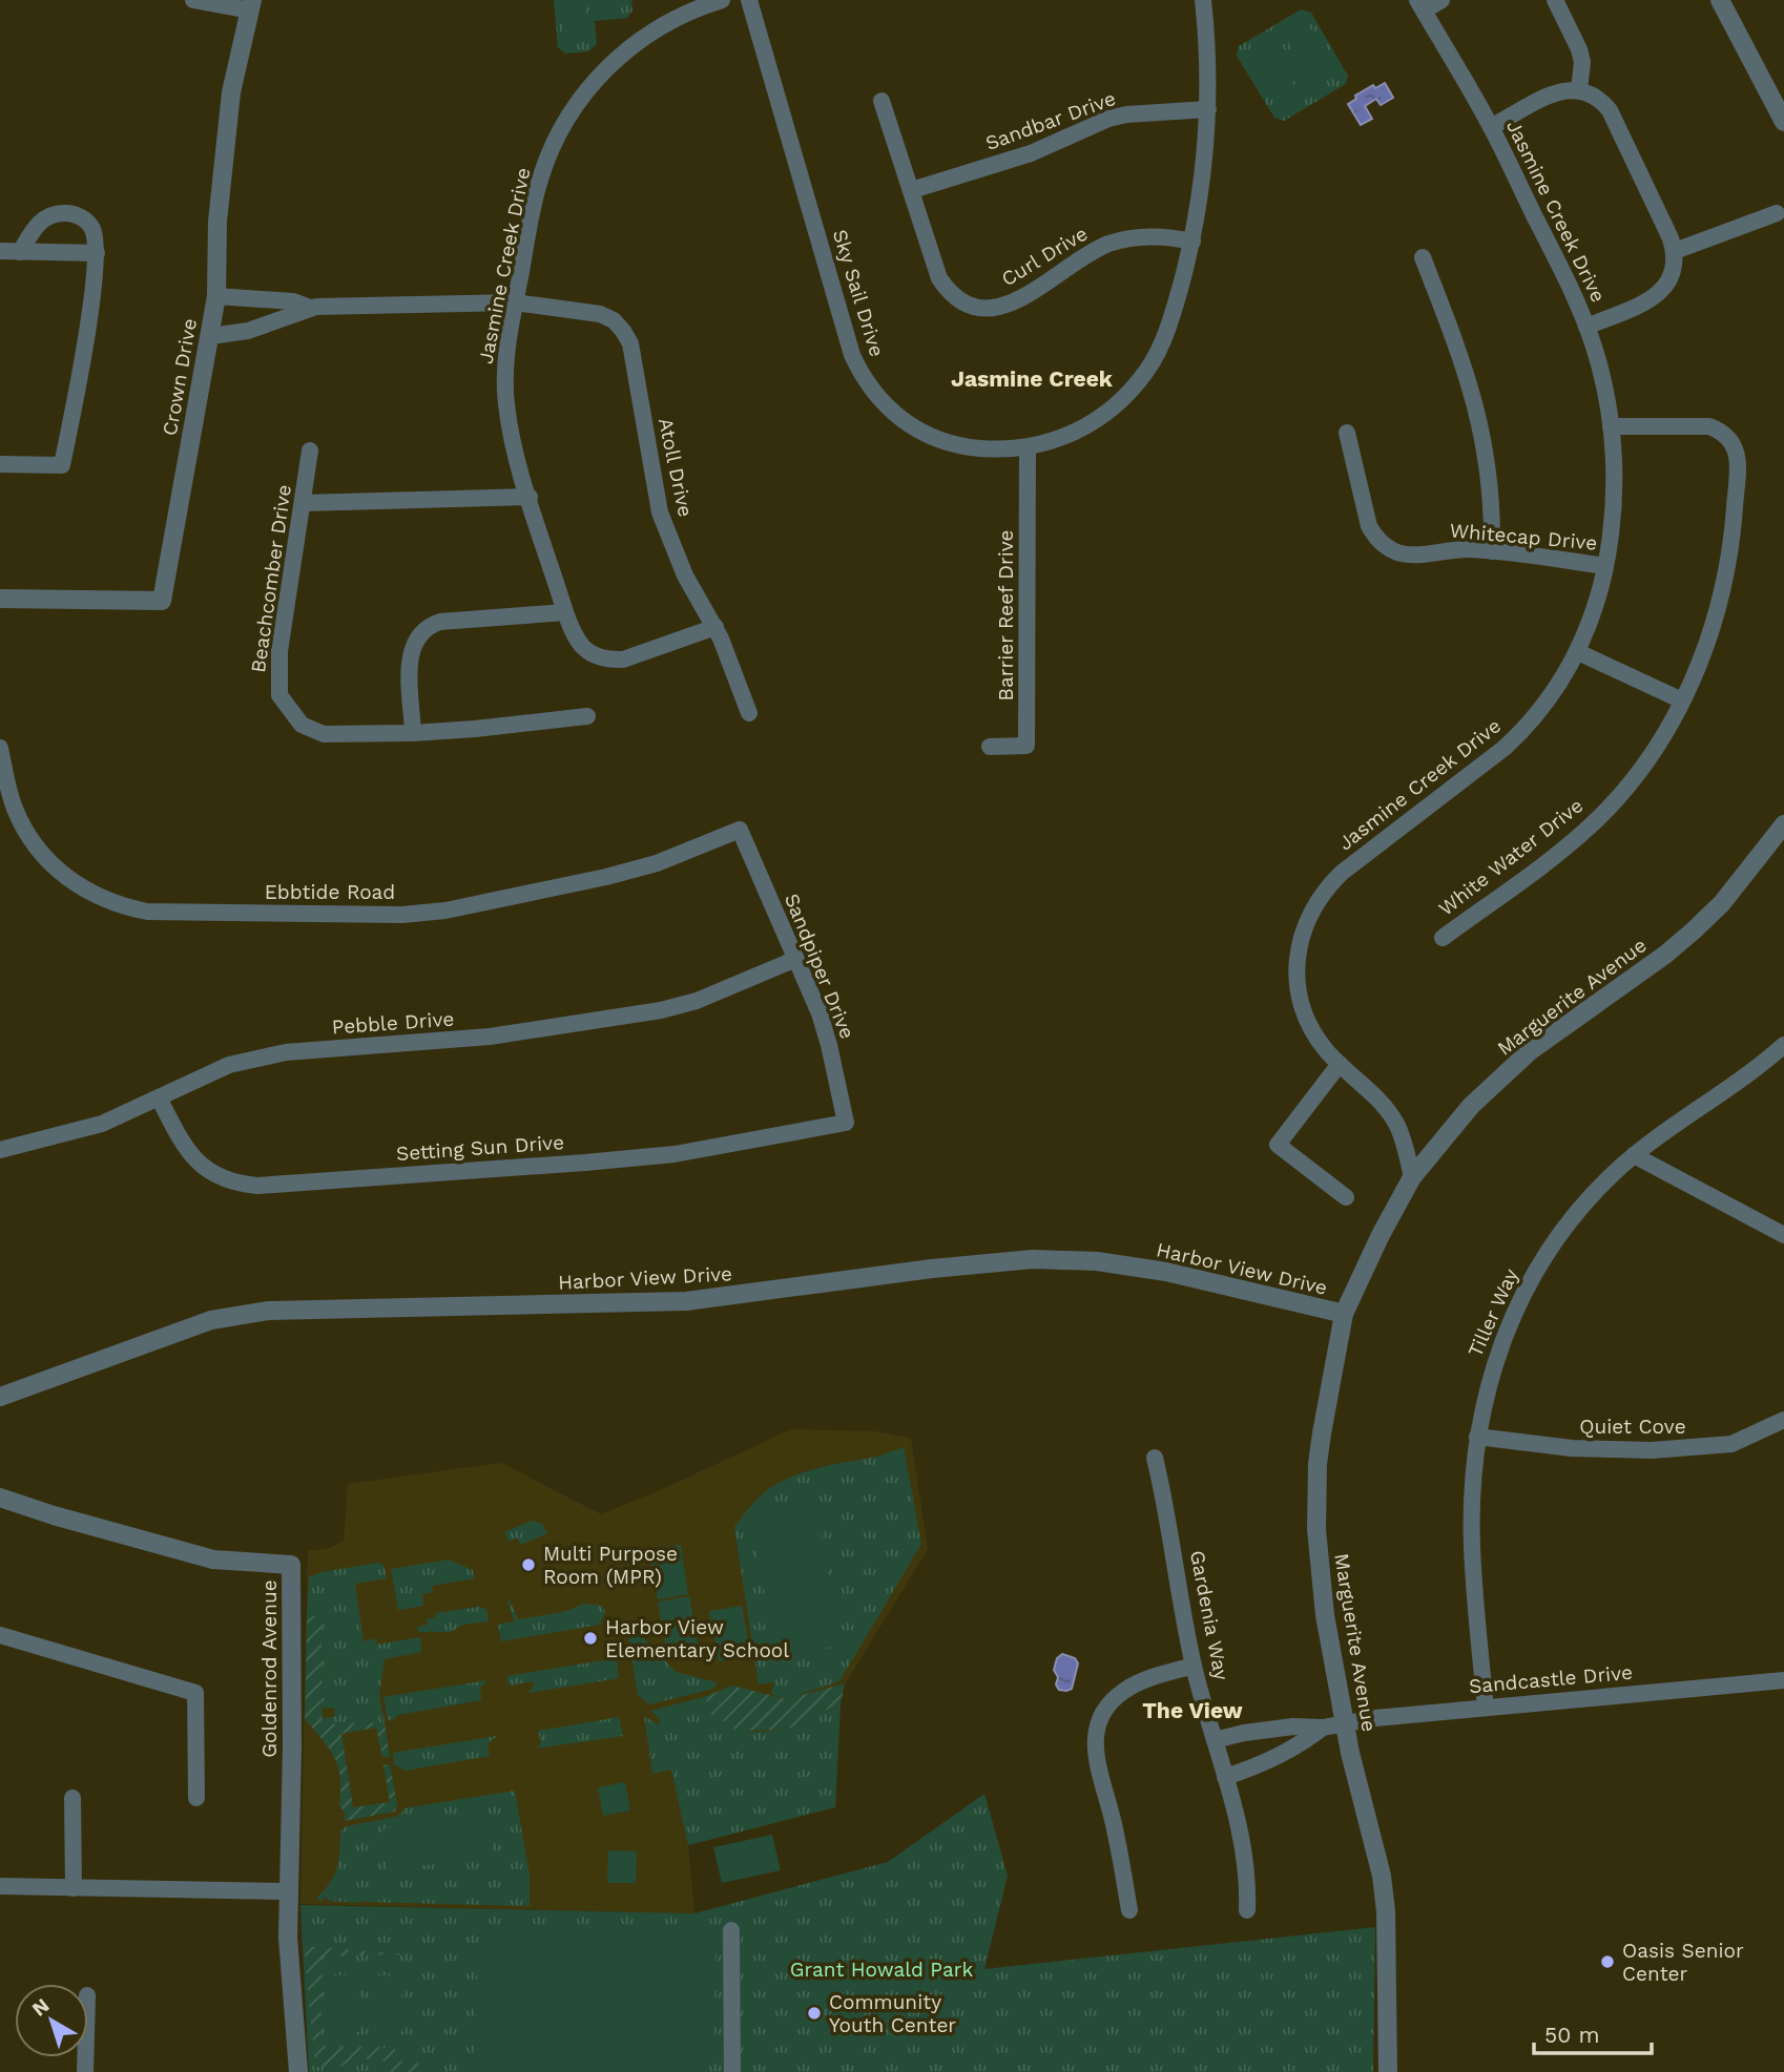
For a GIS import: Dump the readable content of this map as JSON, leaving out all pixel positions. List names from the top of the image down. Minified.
{"streets":{"street":["Sandbar Drive","Jasmine Creek Drive","Curl Drive","Sky Sail Drive","Crown Drive","Atoll Drive","Whitecap Drive","Beachcomber Drive","Barrier Reef Drive","White Water Drive","Ebbtide Road","Sandpiper Drive","Marguerite Avenue","Pebble Drive","Setting Sun Drive","Harbor View Drive","Tiller Way","Quiet Cove","Gardenia Way","Goldenrod Avenue","Sandcastle Drive"]},"crossings":[["Sandbar Drive","Curl Drive"],["Sandbar Drive","Sky Sail Drive"],["Jasmine Creek Drive","Atoll Drive"],["Jasmine Creek Drive","Whitecap Drive"],["Jasmine Creek Drive","White Water Drive"],["Jasmine Creek Drive","Marguerite Avenue"],["Curl Drive","Sky Sail Drive"],["Sky Sail Drive","Barrier Reef Drive"],["Ebbtide Road","Sandpiper Drive"],["Sandpiper Drive","Pebble Drive"],["Sandpiper Drive","Setting Sun Drive"],["Marguerite Avenue","Harbor View Drive"],["Marguerite Avenue","Sandcastle Drive"],["Pebble Drive","Setting Sun Drive"],["Tiller Way","Quiet Cove"],["Tiller Way","Sandcastle Drive"],["Gardenia Way","Sandcastle Drive"]],"districts":["Jasmine Creek","The View"],"parks":["Grant Howald Park"],"places":["Multi Purpose Room (MPR)","Harbor View Elementary School","Oasis Senior Center","Community Youth Center"],"scale_bar":"50 m","north":"top left"}
